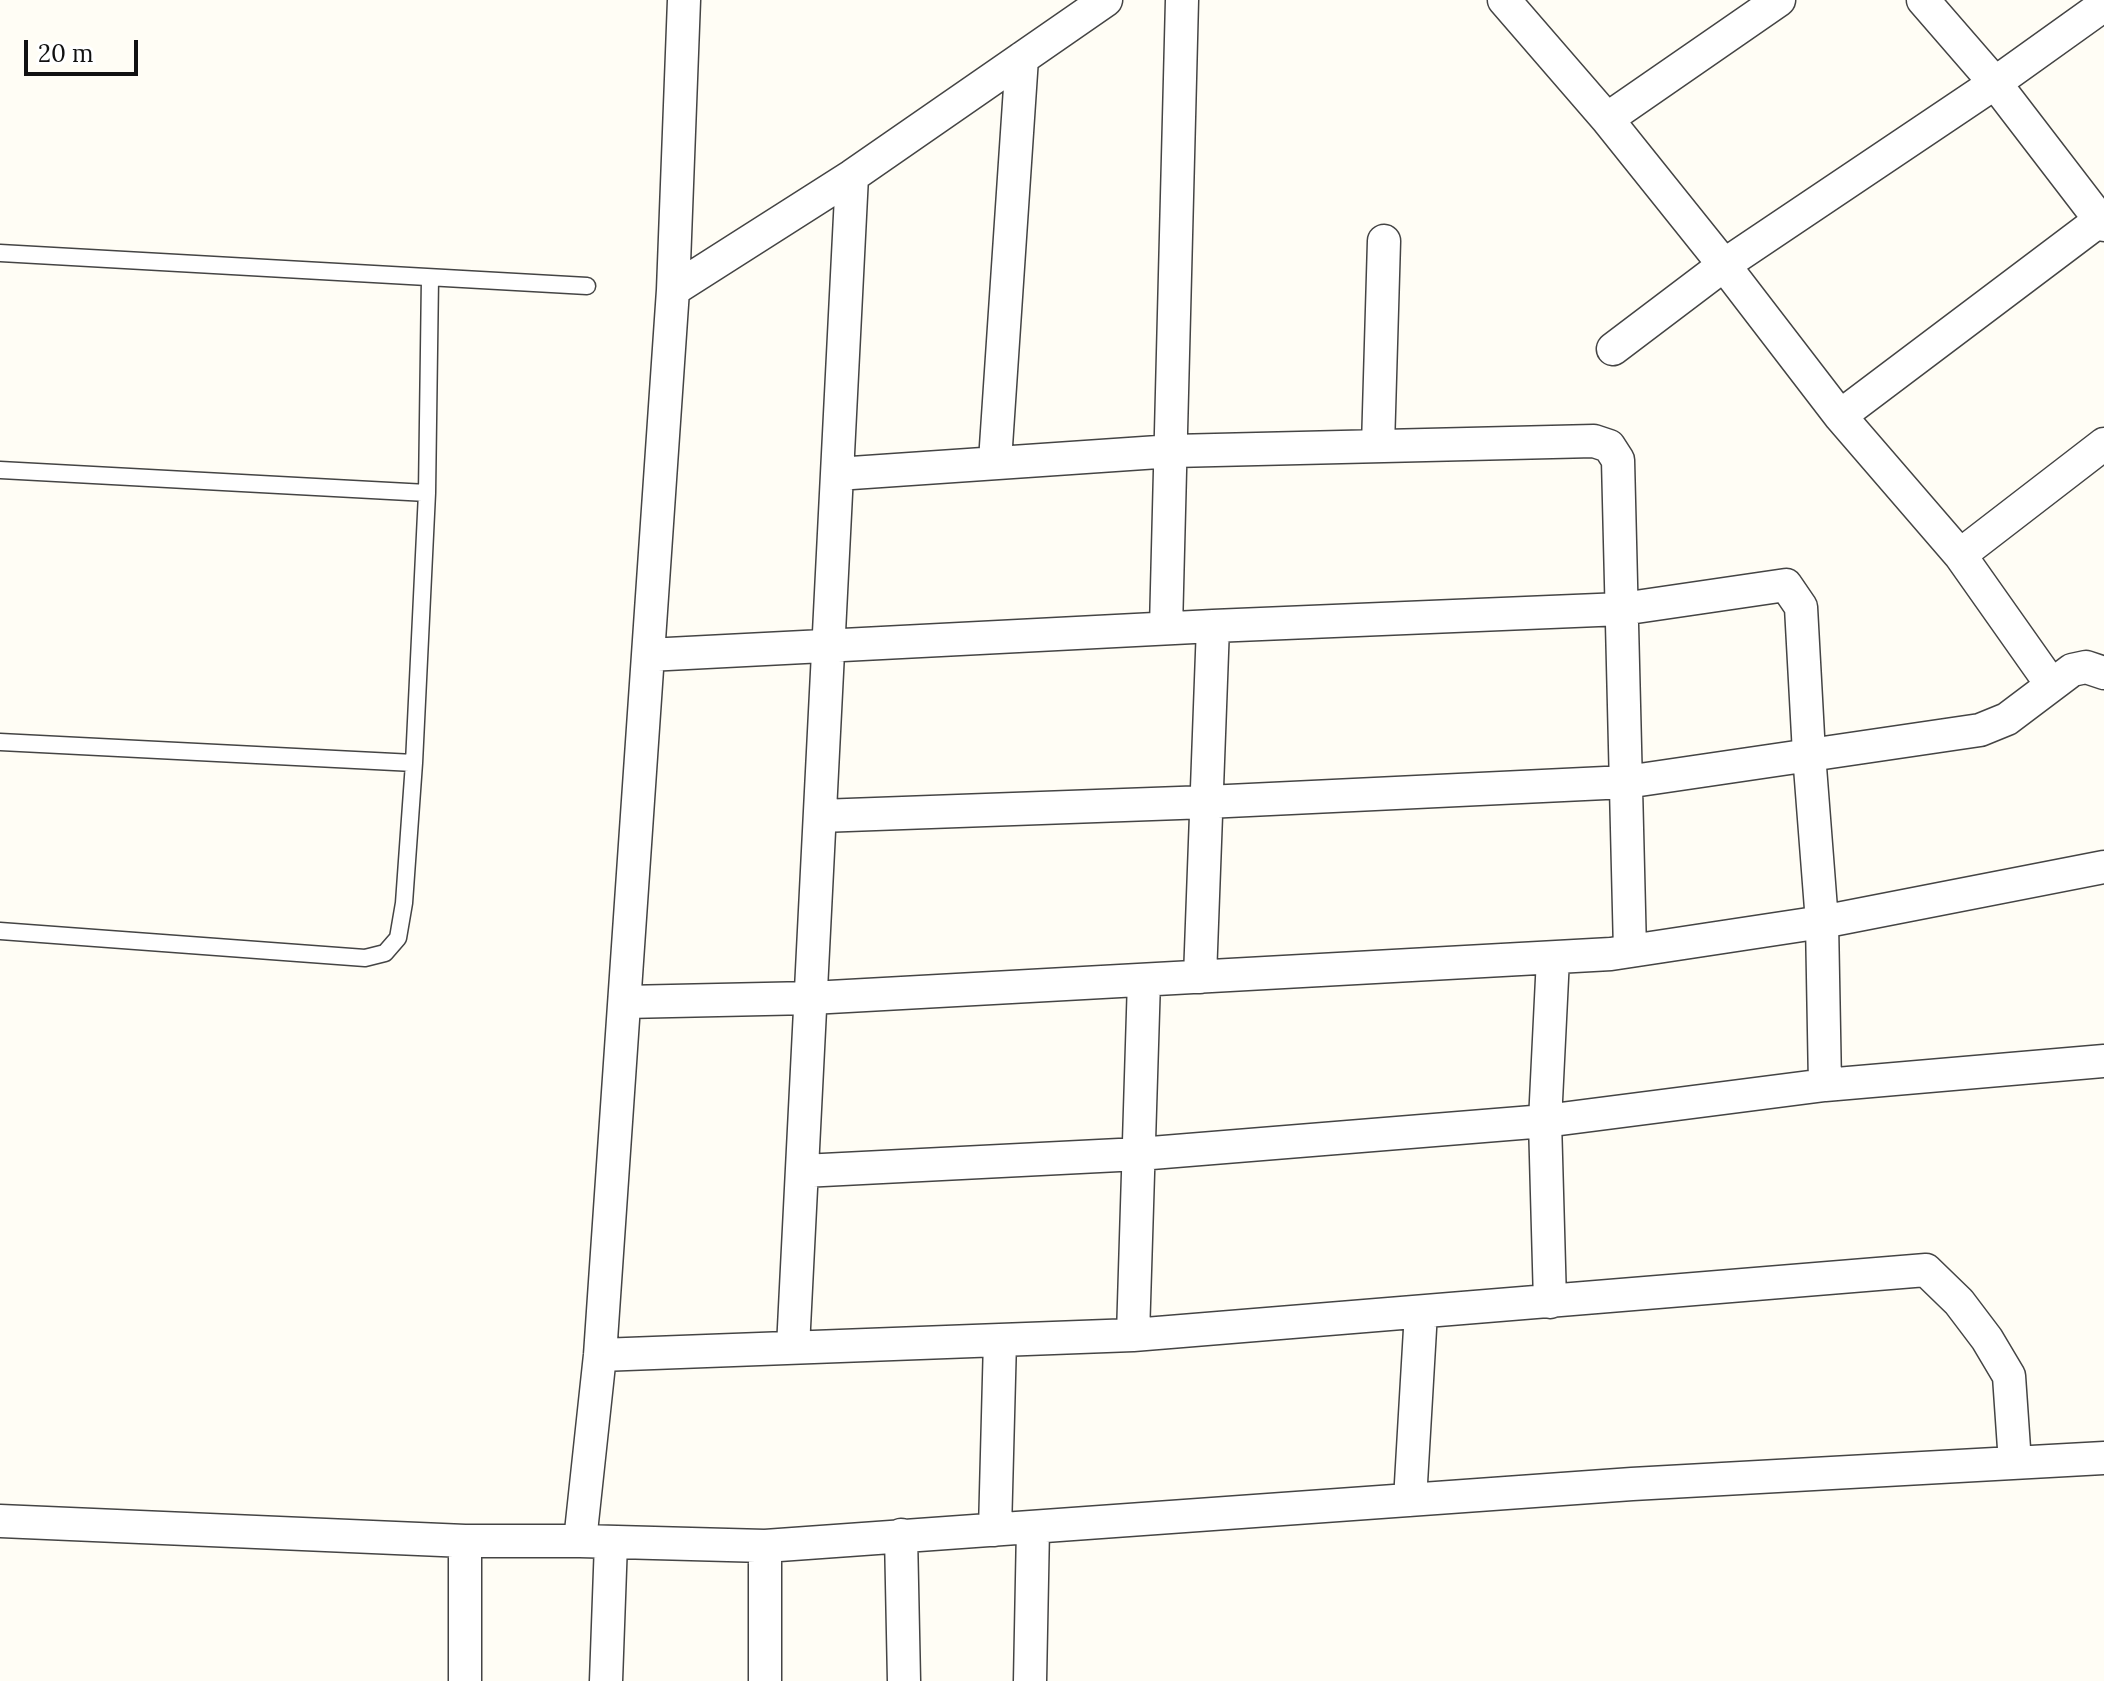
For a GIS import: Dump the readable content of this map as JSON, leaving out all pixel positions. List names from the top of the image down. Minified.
{"scale_bar":"20 m"}
